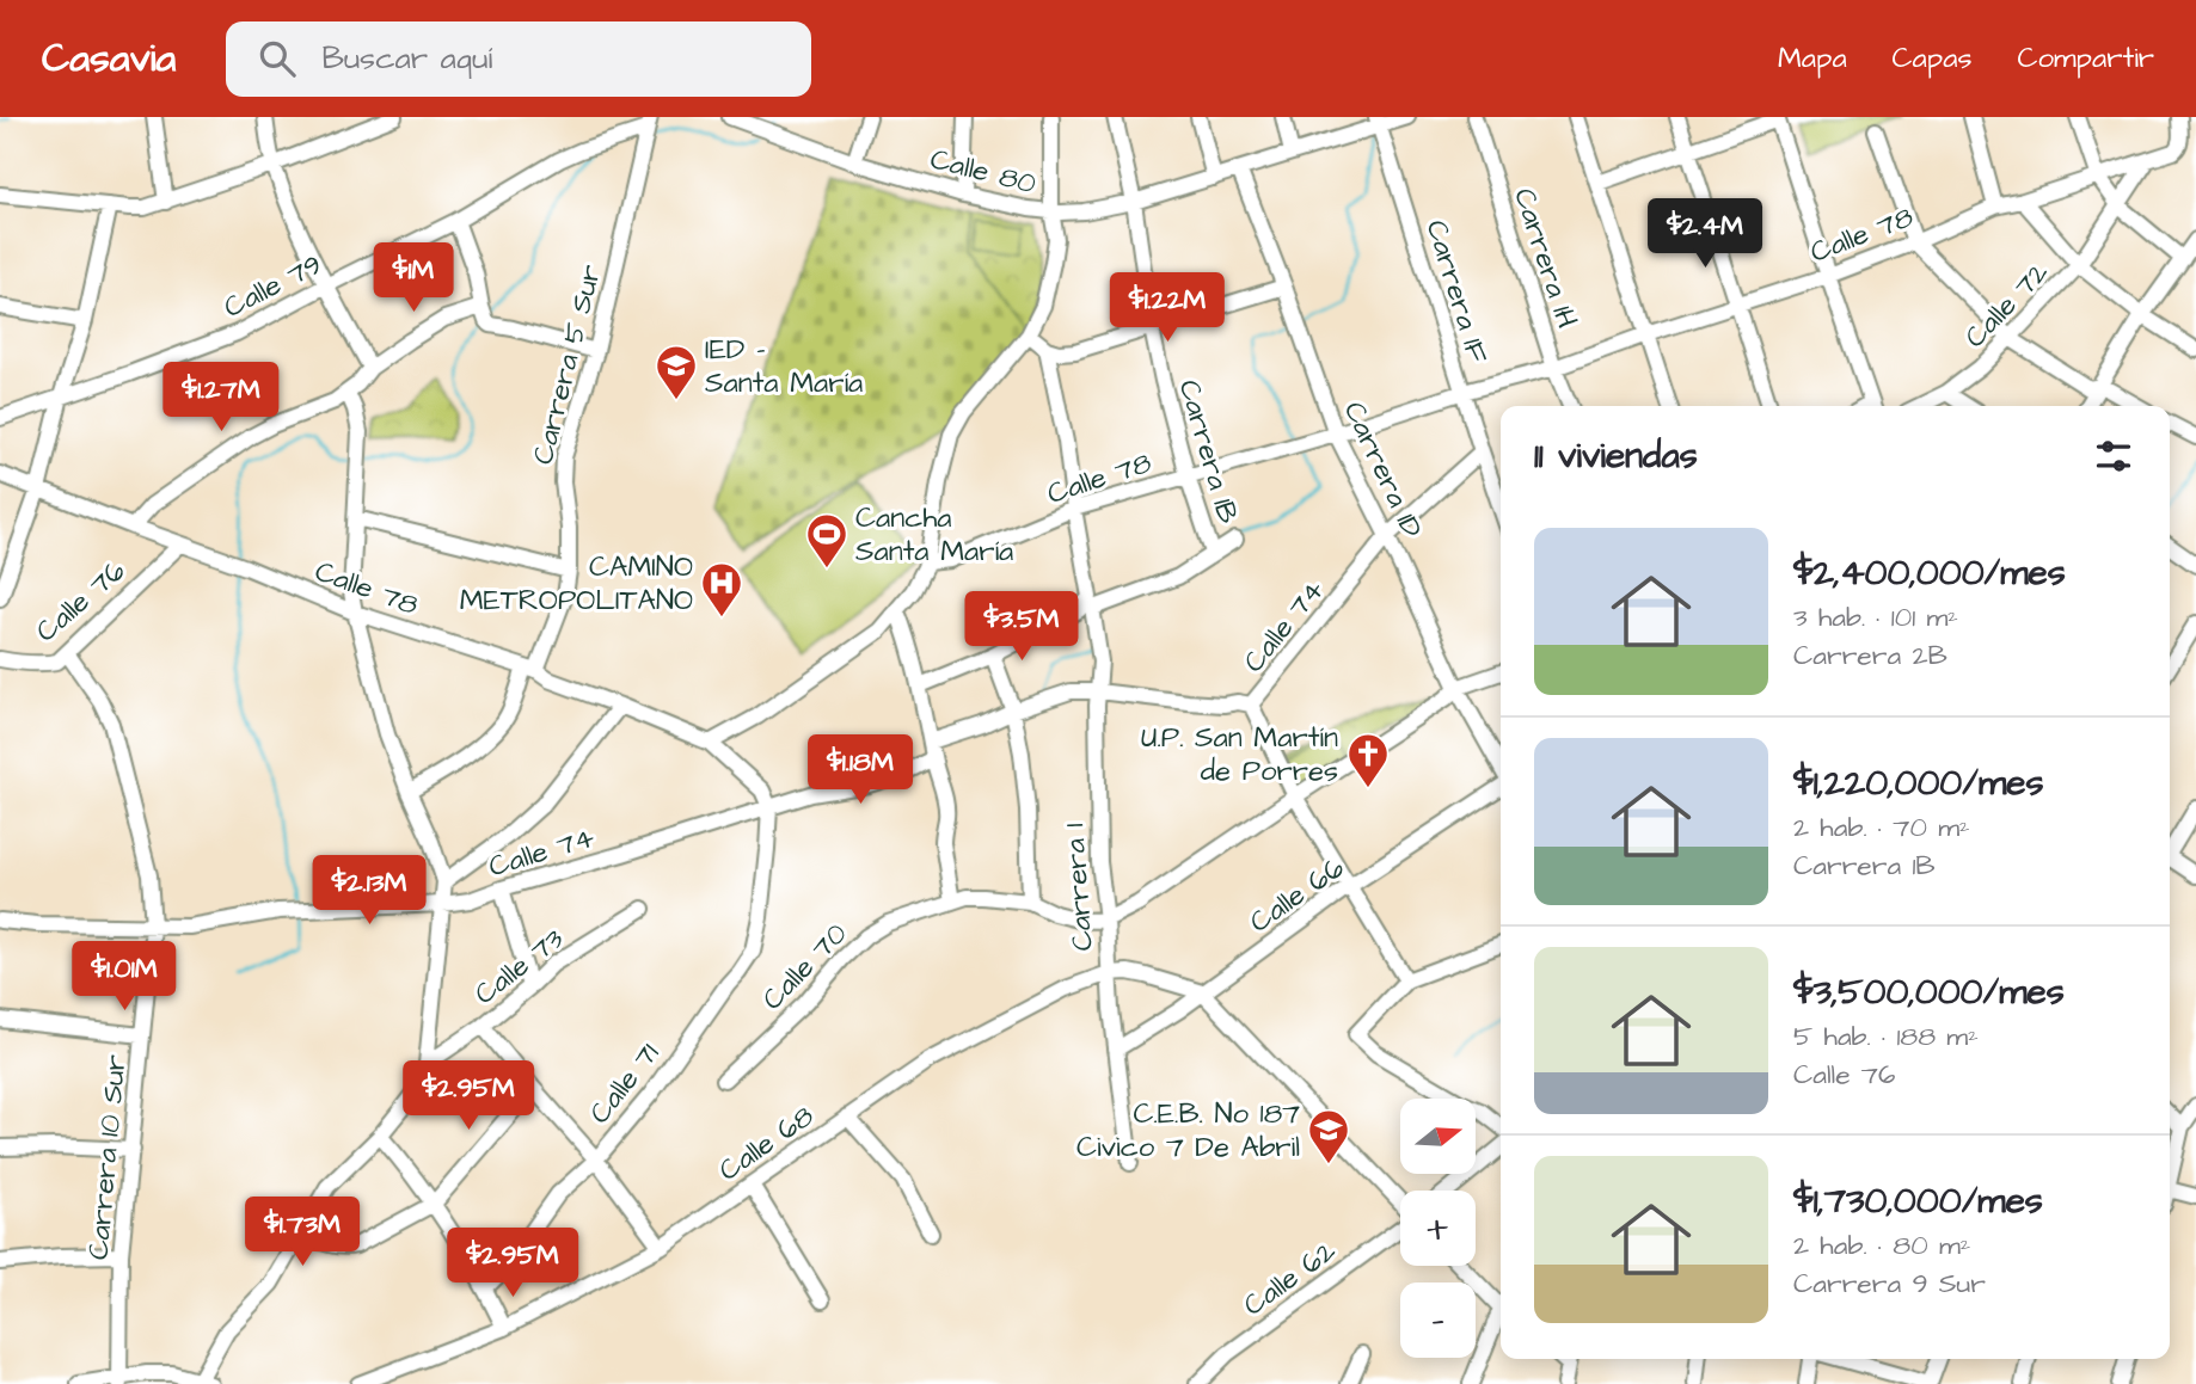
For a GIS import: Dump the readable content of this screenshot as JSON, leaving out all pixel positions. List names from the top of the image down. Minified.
{"streets":{"street":["Calle 80","Calle 78","Carrera 1H","Calle 79","Carrera 1F","Calle 72","Carrera 5 Sur","Carrera 1B","Carrera 1D","Calle 76","Calle 74","Carrera 1","Calle 66","Calle 73","Calle 70","Calle 71","Calle 68","Carrera 10 Sur","Calle 62"]},"crossings":[["Calle 80","Carrera 1F"],["Calle 80","Carrera 1B"],["Calle 80","Carrera 1D"],["Calle 78","Carrera 1H"],["Calle 78","Carrera 1F"],["Calle 78","Calle 72"],["Calle 78","Carrera 5 Sur"],["Calle 78","Carrera 1B"],["Calle 78","Carrera 1D"],["Calle 78","Calle 76"],["Calle 78","Calle 74"],["Calle 78","Carrera 1"],["Calle 78","Calle 71"],["Calle 79","Carrera 5 Sur"],["Carrera 1F","Calle 74"],["Carrera 1D","Calle 74"],["Calle 76","Carrera 10 Sur"],["Calle 74","Carrera 1"],["Calle 74","Calle 71"],["Calle 74","Carrera 10 Sur"],["Carrera 1","Calle 66"],["Carrera 1","Calle 68"],["Calle 66","Calle 68"]],"places":{"school or university":["IED - Santa María","C.E.B. No 187 Civico 7 De Abril"],"sports":["Cancha Santa María"],"hospital":["CAMINO METROPOLITANO"],"church":["U.P. San Martín de Porres"]},"north":"right","page":{"header":"Casavia","search":"Buscar aquí","nav":["Mapa","Capas","Compartir"],"price":["$2.4M","$1M","$1.22M","$1.27M","$3.5M","$1.18M","$2.13M","$1.01M","$2.95M","$1.73M","$2.95M"],"heading":"11 viviendas","list":[{"name":"$2,400,000/mes","note":"3 hab. · 101 m² · Carrera 2B"},{"name":"$1,220,000/mes","note":"2 hab. · 70 m² · Carrera 1B"},{"name":"$3,500,000/mes","note":"5 hab. · 188 m² · Calle 76"},{"name":"$1,730,000/mes","note":"2 hab. · 80 m² · Carrera 9 Sur"}],"map_buttons":["+","−"]}}
